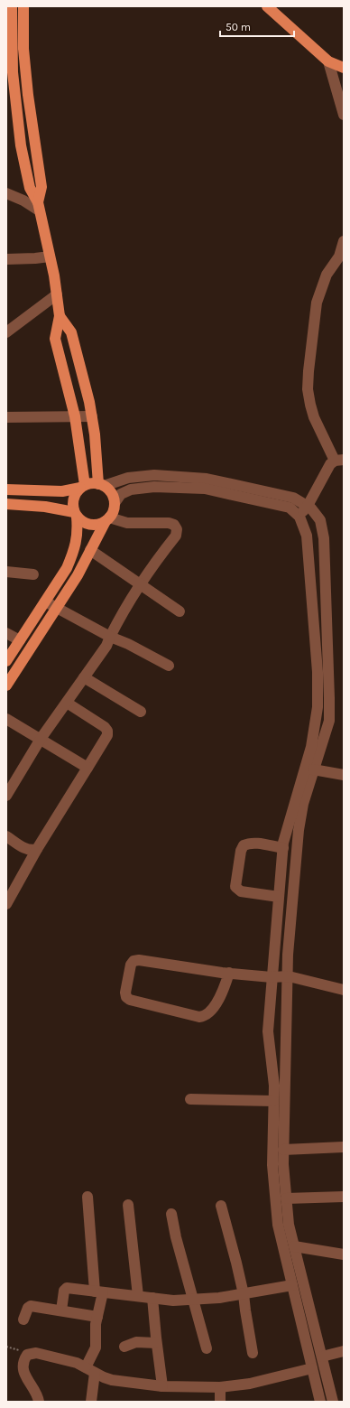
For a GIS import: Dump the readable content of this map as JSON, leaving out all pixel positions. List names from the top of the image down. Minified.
{"scale_bar":"50 m"}
